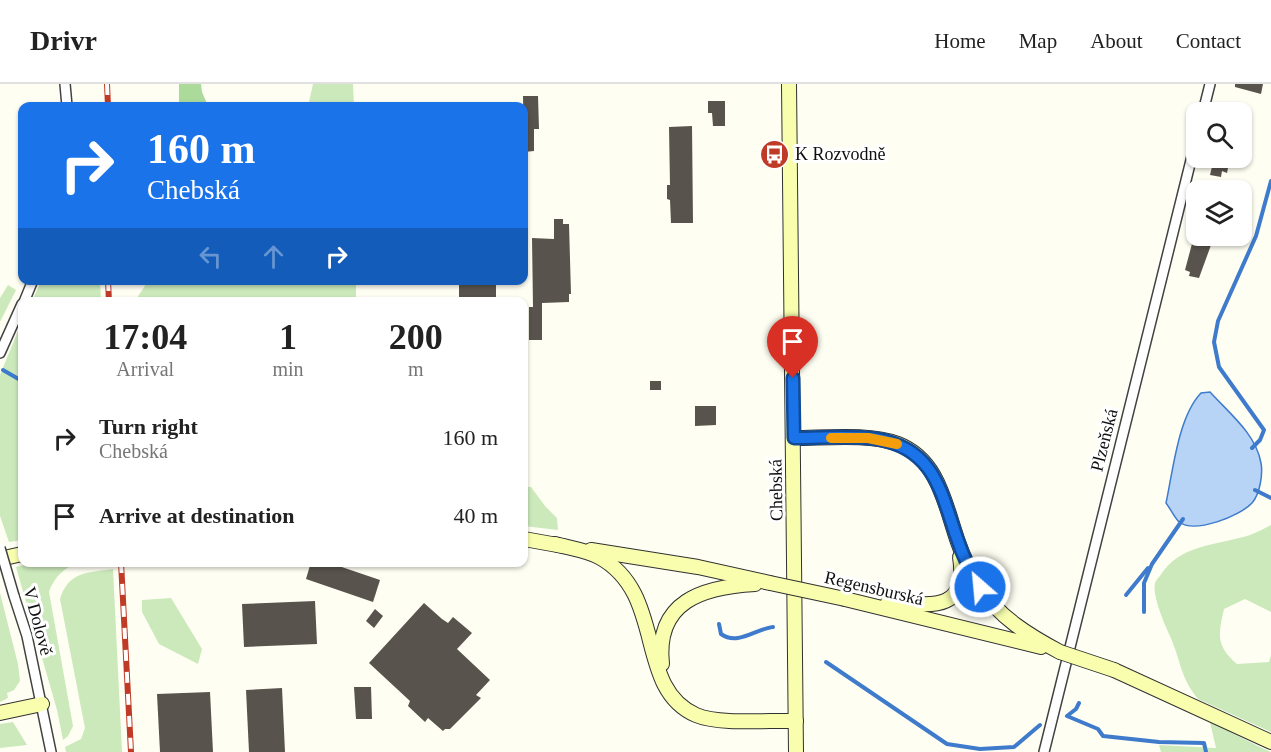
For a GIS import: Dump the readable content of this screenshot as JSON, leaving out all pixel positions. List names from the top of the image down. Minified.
{"streets":{"main road":["Chebská","Regensburská"],"street":["Plzeňská","V Dolově"]},"places":{"bus stop":["K Rozvodně"]},"page":{"header":"Drivr","nav":["Home","Map","About","Contact"],"turn":["160 m","Chebská"],"eta":["17:04","Arrival","1","min","200","m"],"list":[{"name":"Turn right","note":"Chebská","value":"160 m"},{"name":"Arrive at destination","value":"40 m"}]}}
